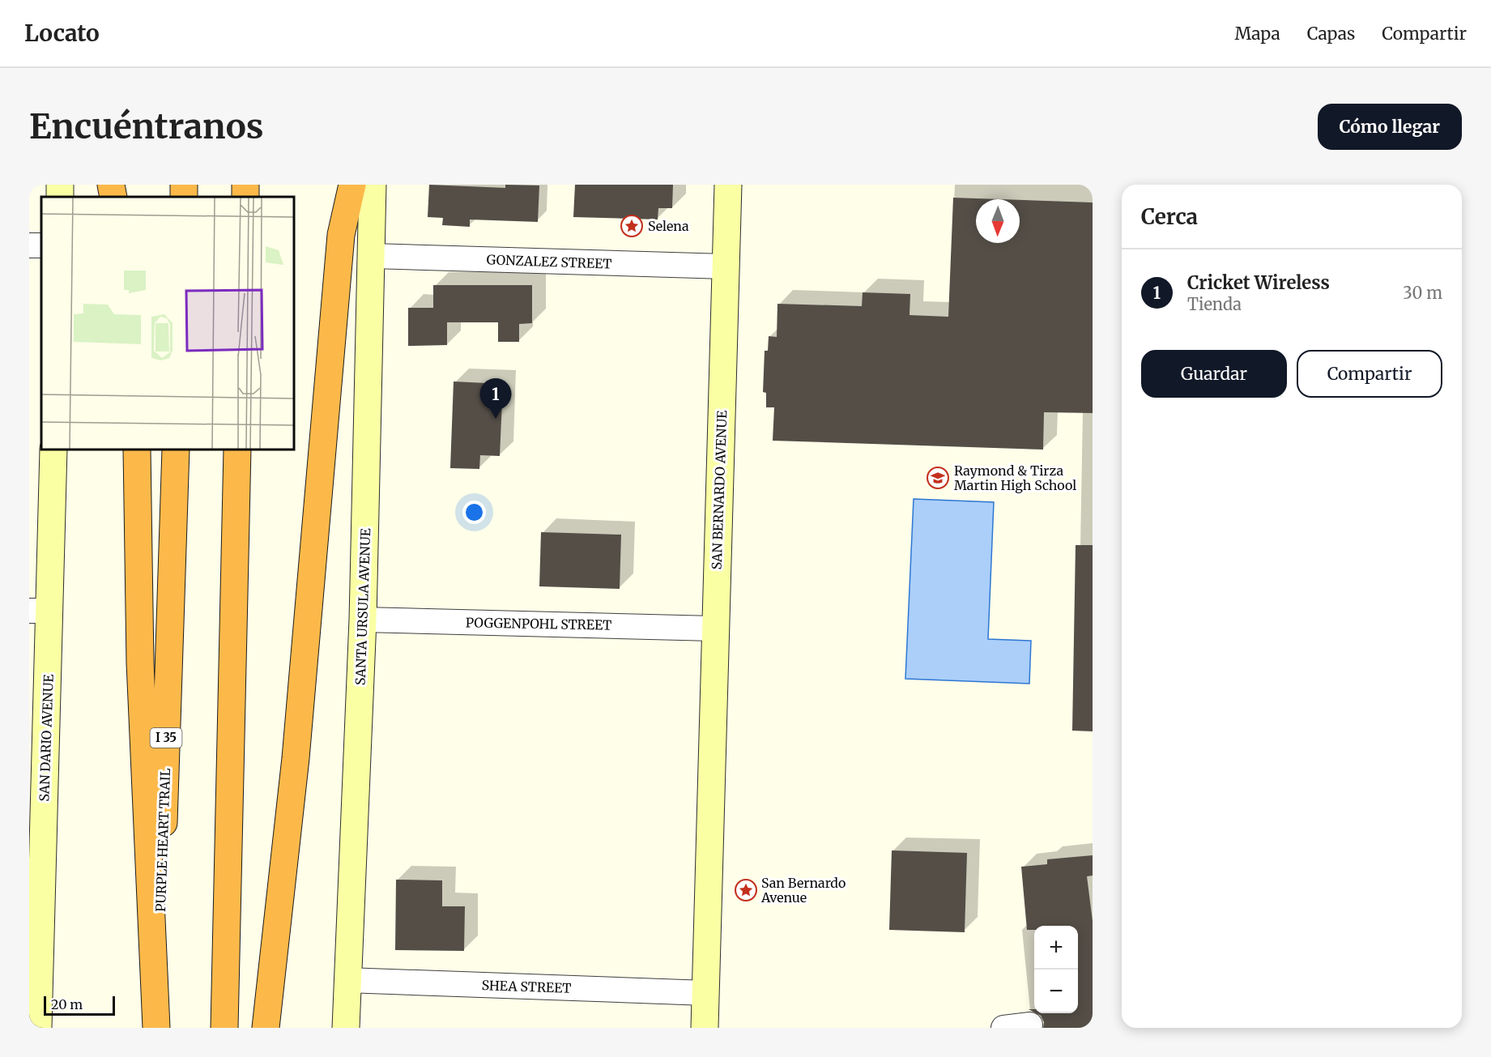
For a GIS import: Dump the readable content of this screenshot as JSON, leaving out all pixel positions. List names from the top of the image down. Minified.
{"streets":{"highway":["I 35","PURPLE HEART TRAIL"],"main road":["SAN BERNARDO AVENUE","SANTA URSULA AVENUE","SAN DARIO AVENUE"],"street":["GONZALEZ STREET","POGGENPOHL STREET","SHEA STREET"]},"crossings":[["GONZALEZ STREET","SAN BERNARDO AVENUE"],["GONZALEZ STREET","SANTA URSULA AVENUE"],["SAN BERNARDO AVENUE","POGGENPOHL STREET"],["SAN BERNARDO AVENUE","SHEA STREET"],["SANTA URSULA AVENUE","POGGENPOHL STREET"],["SANTA URSULA AVENUE","SHEA STREET"]],"places":{"place":["Selena","San Bernardo Avenue"],"school or university":["Raymond & Tirza Martin High School"]},"scale_bar":"20 m","north":"bottom","page":{"header":"Locato","nav":["Mapa","Capas","Compartir"],"buttons":["Cómo llegar",["Guardar","Compartir"]],"title":"Encuéntranos","heading":"Cerca","list":[{"mark":"1","name":"Cricket Wireless","note":"Tienda","value":"30 m"}],"pins":"1","map_buttons":["+","−"],"scale":"20 m"}}
